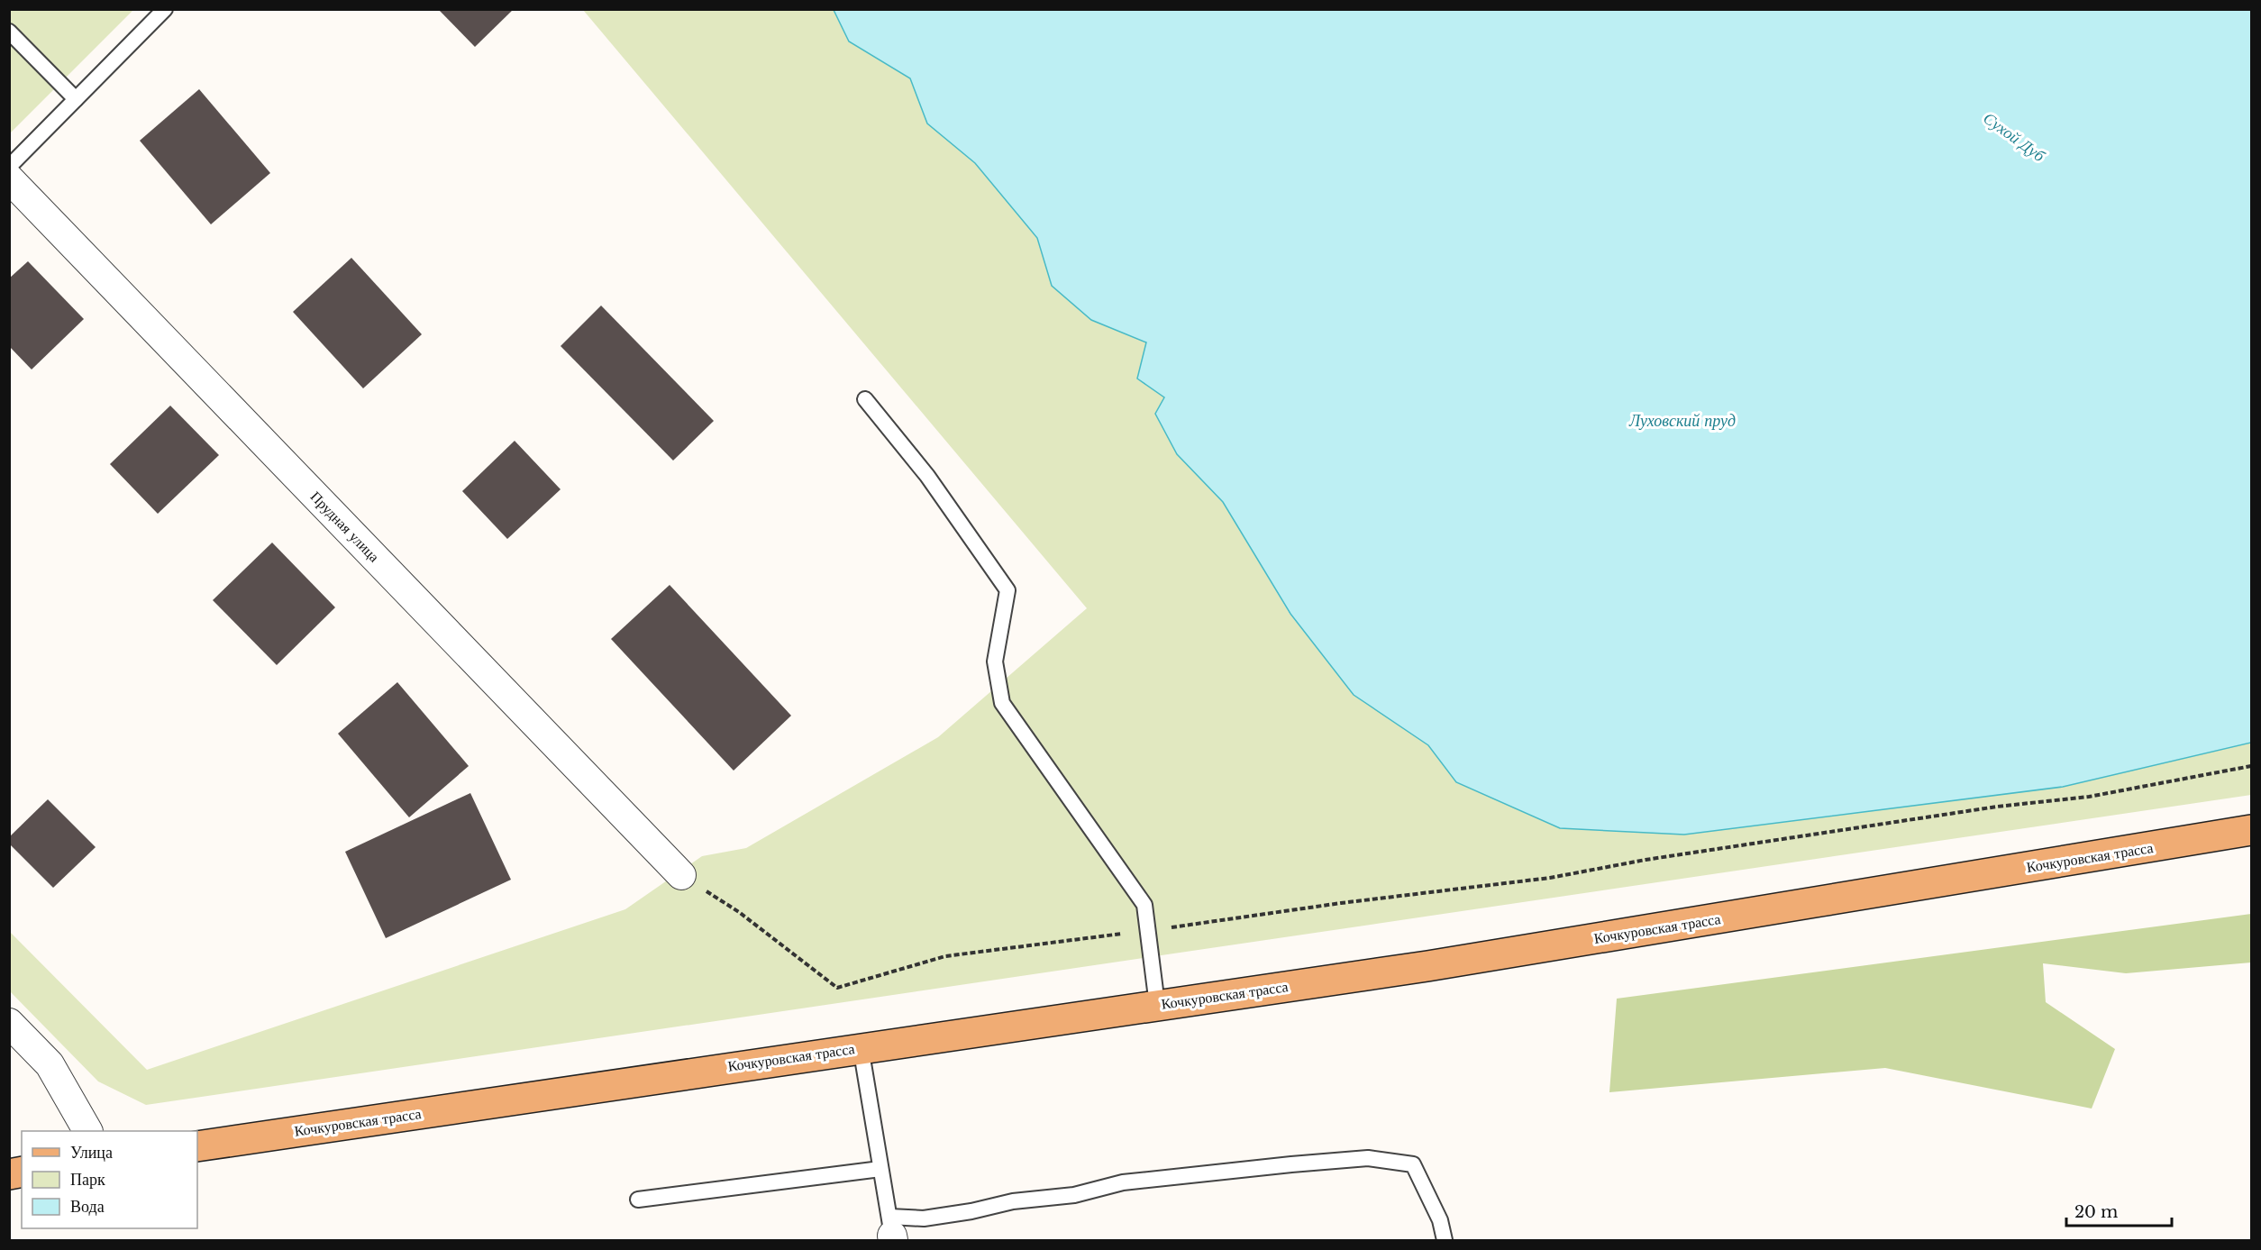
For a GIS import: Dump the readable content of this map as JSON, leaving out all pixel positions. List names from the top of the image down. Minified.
{"streets":{"main road":["Кочкуровская трасса"],"street":["Прудная улица"]},"water":["Сухой Дуб","Луховский пруд"],"legend":["Улица","Парк","Вода"],"scale_bar":"20 m"}
